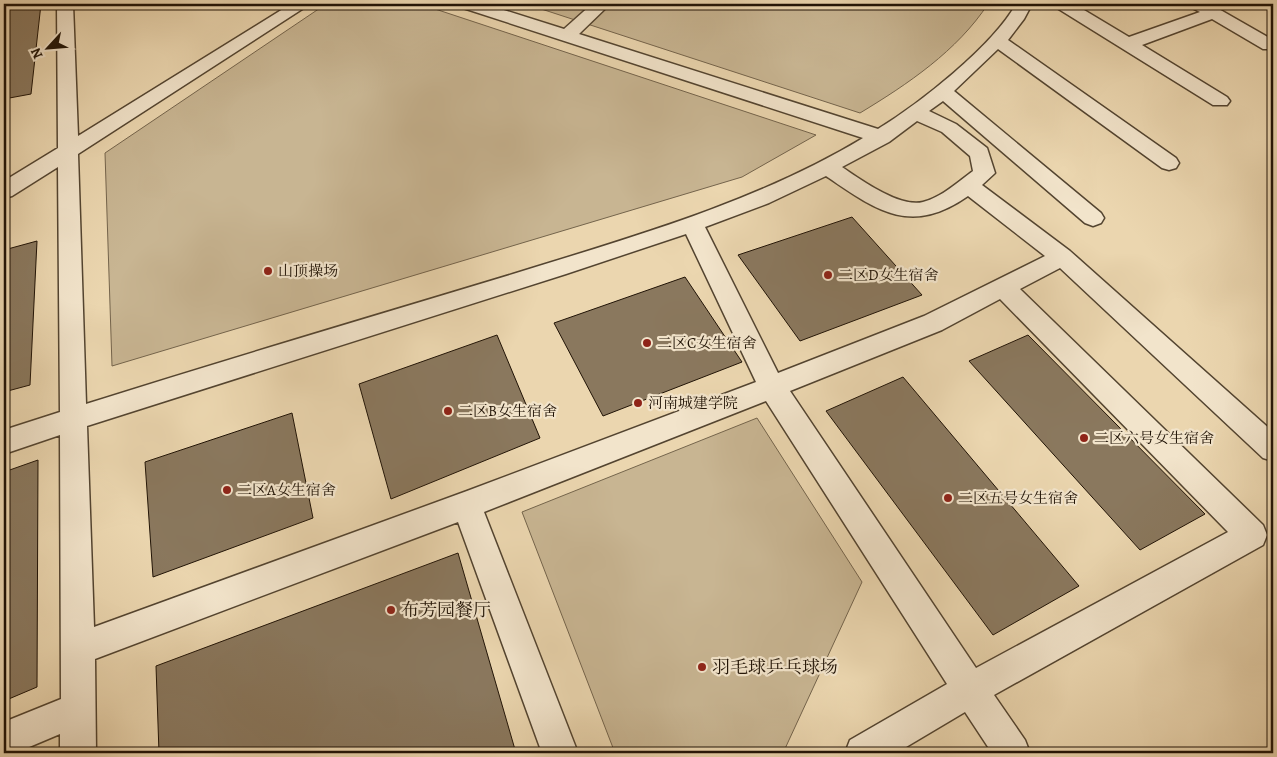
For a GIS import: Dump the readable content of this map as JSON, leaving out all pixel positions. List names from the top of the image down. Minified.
{"places":["山顶操场","二区D女生宿舍","二区C女生宿舍","河南城建学院","二区B女生宿舍","二区六号女生宿舍","二区A女生宿舍","二区五号女生宿舍","布芳园餐厅","羽毛球乒乓球场"],"north":"bottom left"}
